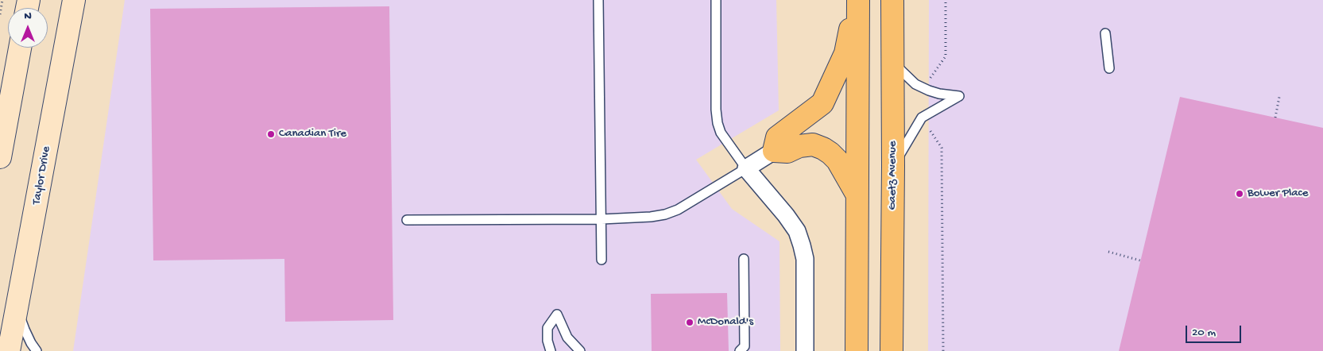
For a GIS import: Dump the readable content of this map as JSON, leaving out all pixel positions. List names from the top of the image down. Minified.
{"streets":{"main road":["Taylor Drive","Gaetz Avenue"]},"places":["Canadian Tire","Bower Place","McDonald's"],"scale_bar":"20 m","north":"top"}
